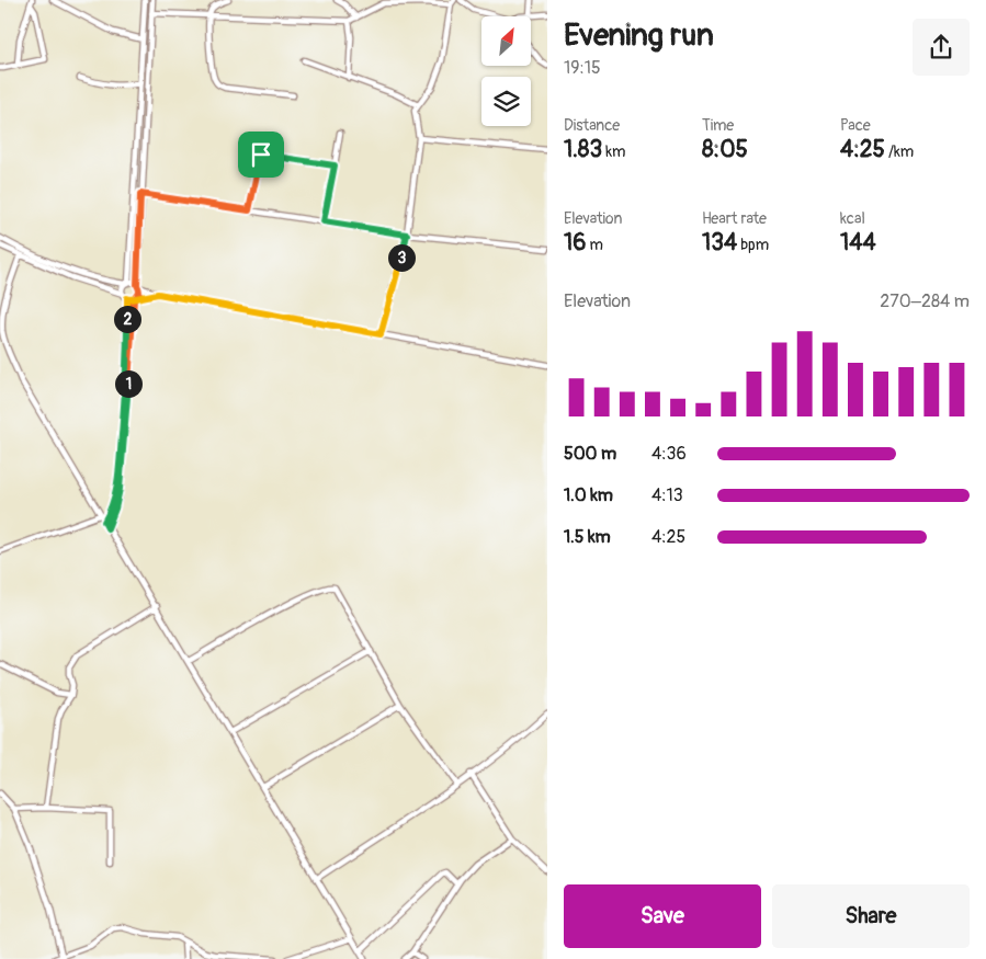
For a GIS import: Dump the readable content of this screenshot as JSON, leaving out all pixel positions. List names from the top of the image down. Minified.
{"north":"top right","page":{"heading":["Evening run","19:15"],"stats":[["Distance","1.83 km"],["Time","8:05"],["Pace","4:25 /km"],["Elevation","16 m"],["Heart rate","134 bpm"],["kcal","144"]],"pins":["3","2","1"],"chart":["Elevation","270–284 m"],"list":[{"name":"500 m","note":"4:36"},{"name":"1.0 km","note":"4:13"},{"name":"1.5 km","note":"4:25"}],"buttons":["Save","Share"]}}
